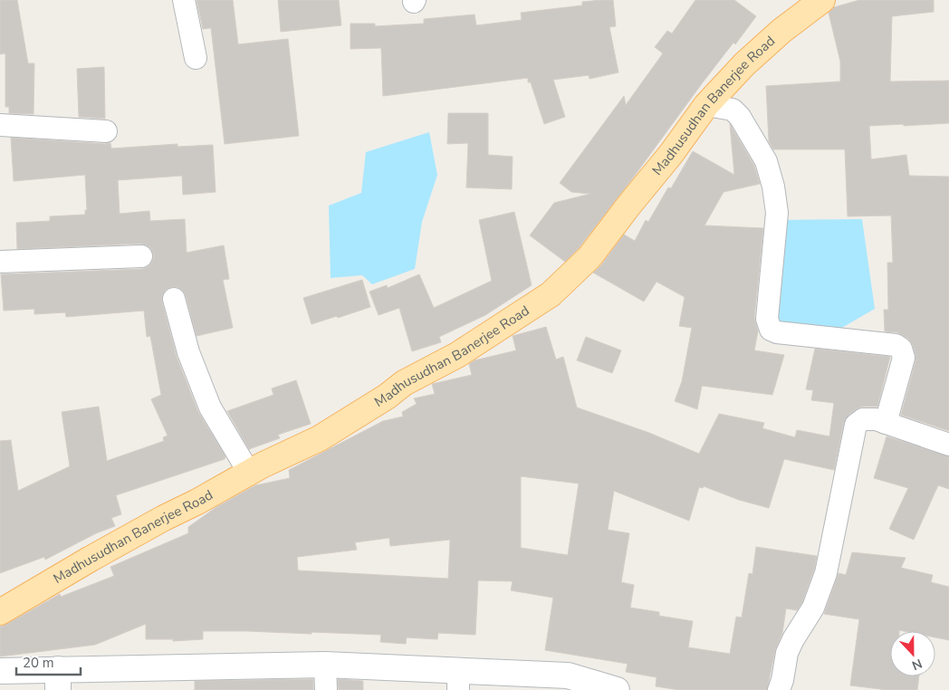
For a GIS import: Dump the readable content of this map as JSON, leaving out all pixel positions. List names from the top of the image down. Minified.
{"streets":{"main road":["Madhusudhan Banerjee Road"]},"scale_bar":"20 m","north":"bottom"}
